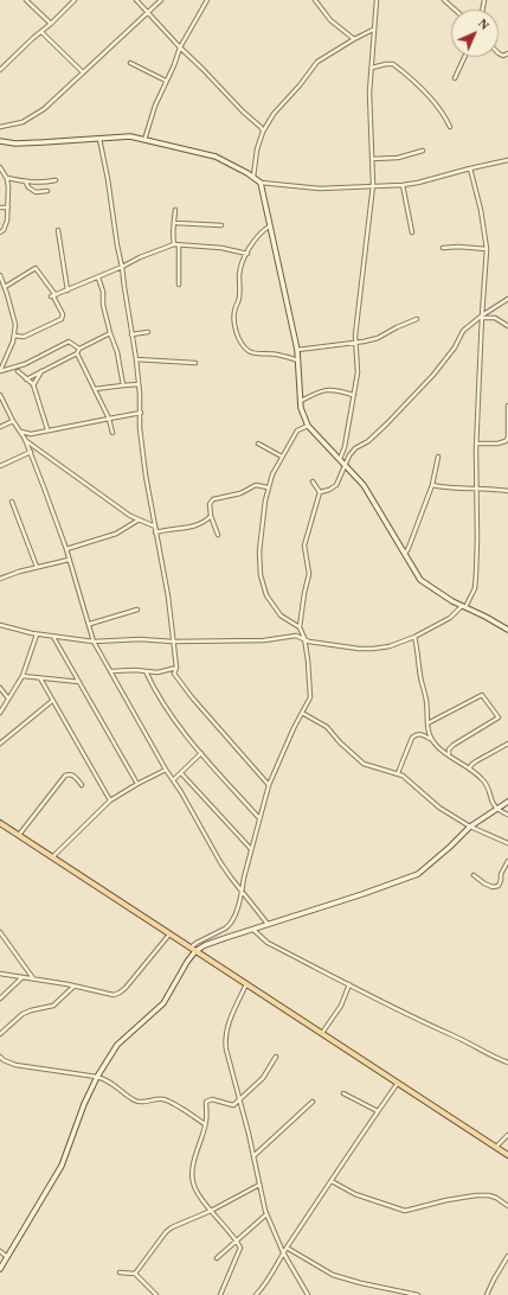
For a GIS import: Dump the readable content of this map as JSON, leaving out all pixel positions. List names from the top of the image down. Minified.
{"north":"top right"}
